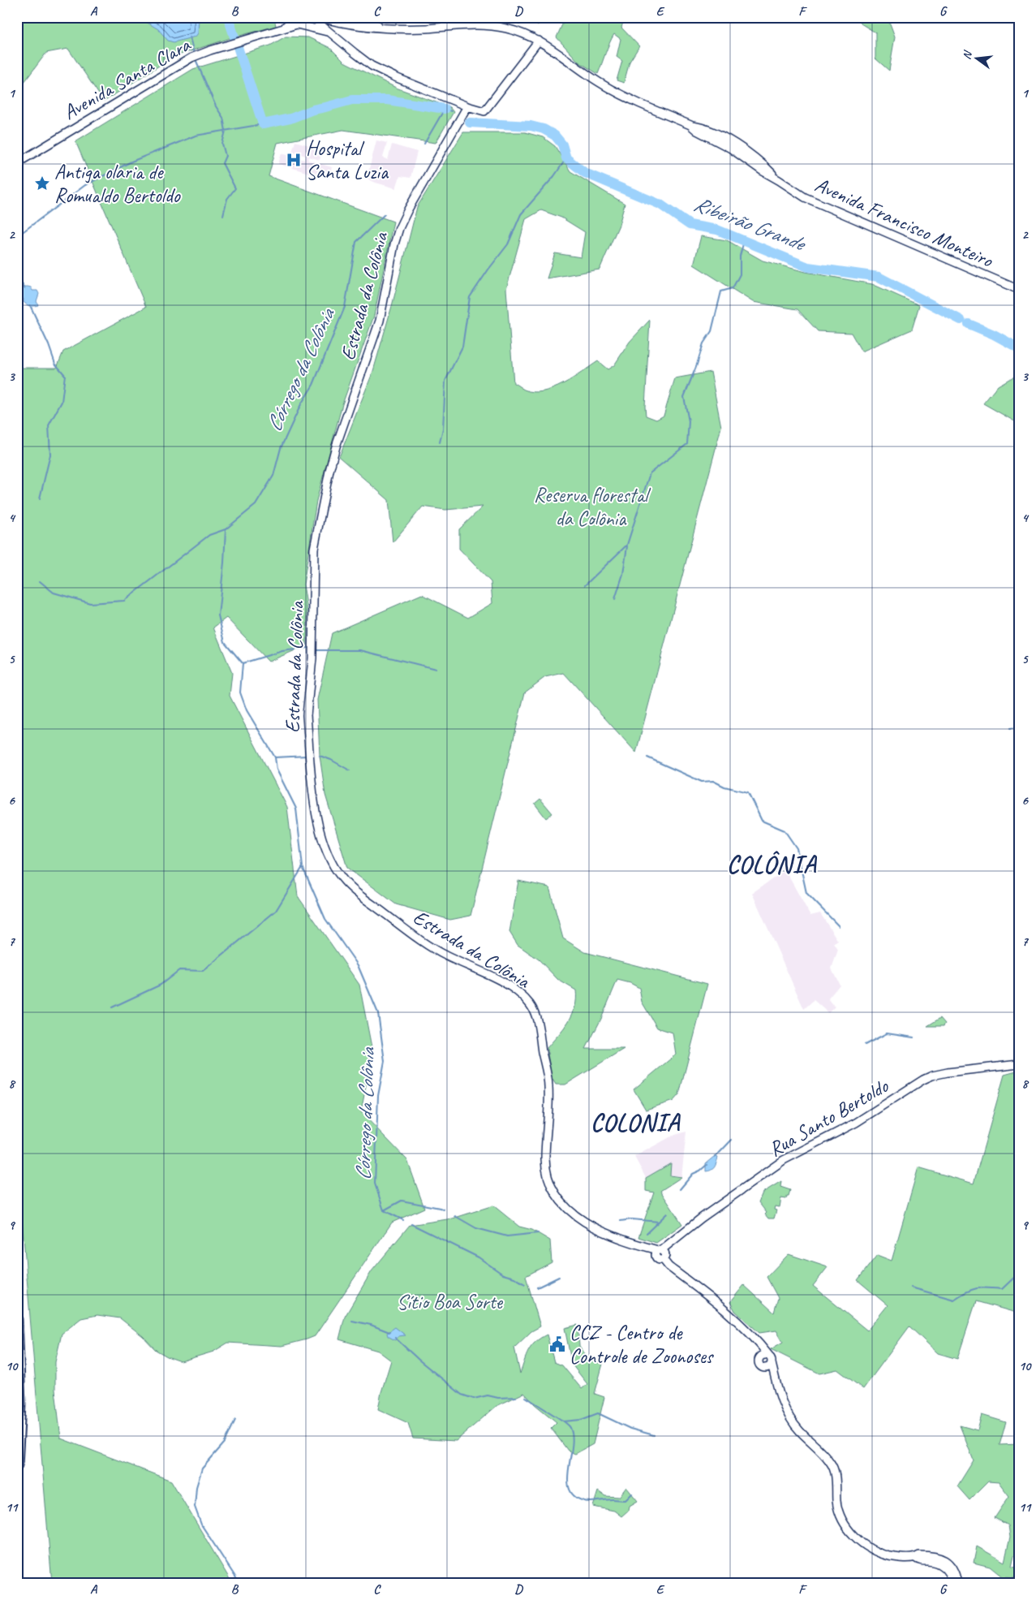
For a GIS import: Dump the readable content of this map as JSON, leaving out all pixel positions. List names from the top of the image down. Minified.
{"streets":{"street":["Avenida Santa Clara","Avenida Francisco Monteiro","Estrada da Colônia","Rua Santo Bertoldo"]},"crossings":[["Avenida Santa Clara","Avenida Francisco Monteiro"],["Estrada da Colônia","Rua Santo Bertoldo"]],"districts":["COLÔNIA","COLONIA"],"water":["Ribeirão Grande","Córrego da Colônia"],"parks":["Reserva florestal da Colônia","Sítio Boa Sorte"],"places":{"hospital":["Hospital Santa Luzia"],"place":["Antiga olaria de Romualdo Bertoldo"],"public building":["CCZ - Centro de Controle de Zoonoses"]},"north":"left","grid":{"columns":["A","B","C","D","E","F","G"],"rows":["1","2","3","4","5","6","7","8","9","10","11"]}}
